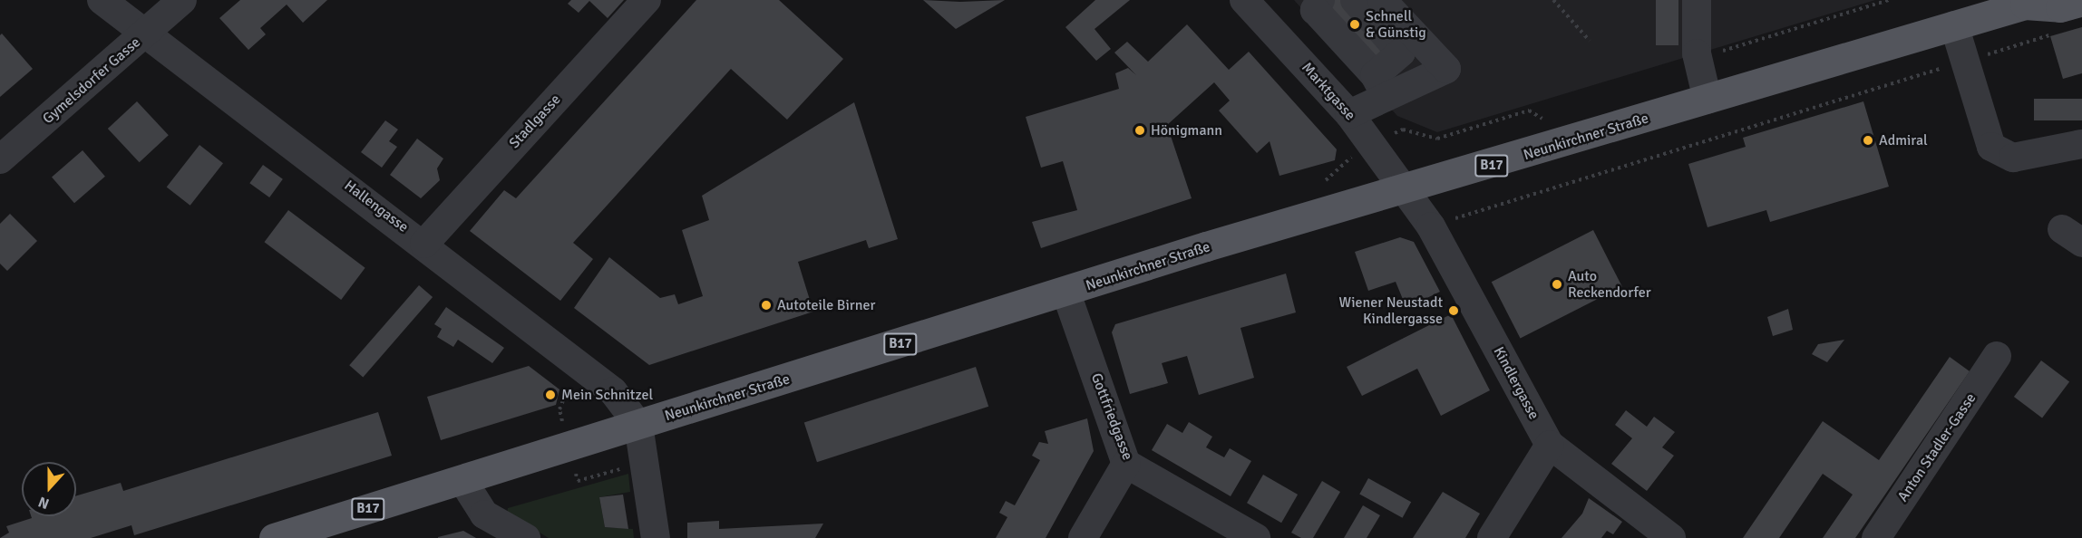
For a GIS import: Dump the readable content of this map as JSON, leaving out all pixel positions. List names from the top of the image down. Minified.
{"streets":{"main road":["Neunkirchner Straße","B17"],"street":["Gymelsdorfer Gasse","Marktgasse","Stadlgasse","Hallengasse","Kindlergasse","Gottfriedgasse","Anton Stadler-Gasse"]},"crossings":[["Gymelsdorfer Gasse","Hallengasse"],["Marktgasse","Neunkirchner Straße"],["Marktgasse","Kindlergasse"],["Stadlgasse","Hallengasse"],["Neunkirchner Straße","Hallengasse"],["Neunkirchner Straße","Kindlergasse"],["Neunkirchner Straße","Gottfriedgasse"]],"places":["Schnell & Günstig","Hönigmann","Admiral","Auto Reckendorfer","Autoteile Birner","Wiener Neustadt Kindlergasse","Mein Schnitzel"],"north":"bottom"}
